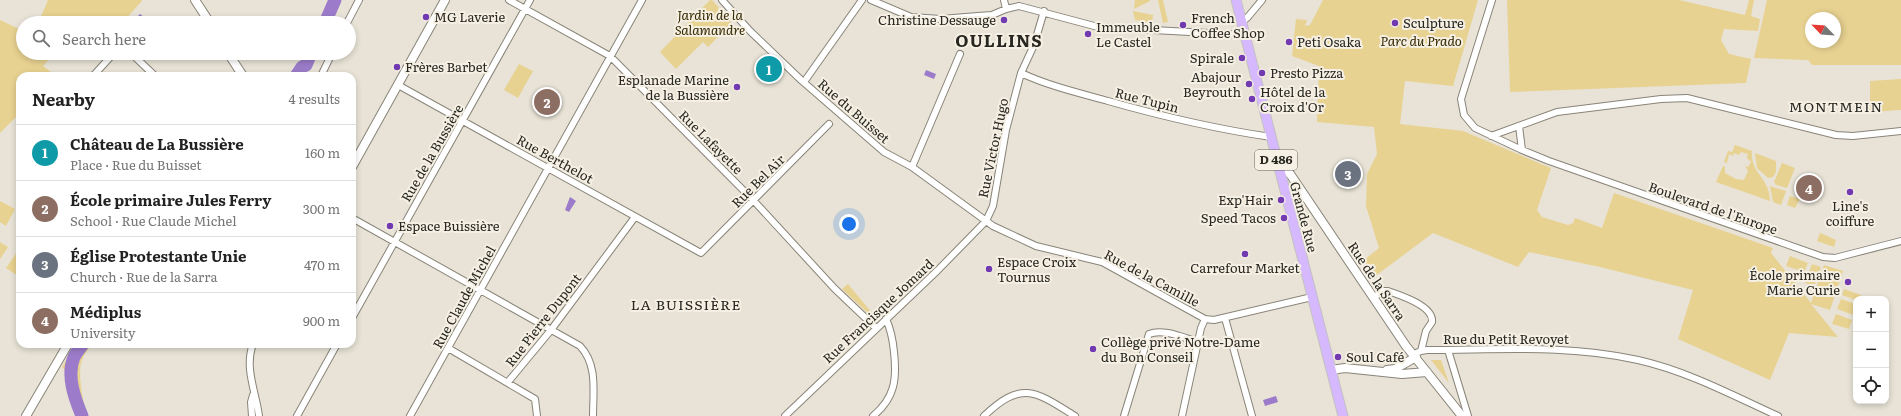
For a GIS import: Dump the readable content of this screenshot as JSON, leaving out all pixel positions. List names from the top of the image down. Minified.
{"streets":{"main road":["D 486","Grande Rue"],"street":["Rue Tupin","Rue du Buisset","Rue Lafayette","Rue Victor Hugo","Rue de la Bussière","Rue Berthelot","Rue Bel Air","Boulevard de l'Europe","Rue de la Camille","Rue de la Sarra","Rue Claude Michel","Rue Francisque Jomard","Rue Pierre Dupont","Rue du Petit Revoyet"]},"crossings":[["Rue Tupin","Rue Victor Hugo"],["Rue Tupin","Grande Rue"],["Rue du Buisset","Rue Victor Hugo"],["Rue du Buisset","Rue de la Camille"],["Rue du Buisset","Rue Francisque Jomard"],["Rue Lafayette","Rue de la Bussière"],["Rue Lafayette","Rue Bel Air"],["Rue Lafayette","Rue Claude Michel"],["Rue Lafayette","Rue Francisque Jomard"],["Rue Victor Hugo","Rue de la Camille"],["Rue Victor Hugo","Rue Francisque Jomard"],["Rue de la Bussière","Rue Berthelot"],["Rue Berthelot","Rue Bel Air"],["Rue Berthelot","Rue Claude Michel"],["Rue Berthelot","Rue Pierre Dupont"],["Grande Rue","Rue de la Camille"],["Grande Rue","Rue de la Sarra"],["Rue de la Camille","Rue Francisque Jomard"],["Rue de la Sarra","Rue du Petit Revoyet"],["Rue Claude Michel","Rue Pierre Dupont"]],"districts":["OULLINS","MONTMEIN","LA BUISSIÈRE"],"parks":["Jardin de la Salamandre","Parc du Prado"],"places":["MG Laverie","Christine Dessauge","Sculpture","French Coffee Shop","Immeuble Le Castel","Peti Osaka","Spirale","Frères Barbet","Presto Pizza","Abajour Beyrouth","Esplanade Marine de la Bussière","Hôtel de la Croix d'Or","Line's coiffure","Exp'Hair","Speed Tacos","Espace Buissière","Carrefour Market","Espace Croix Tournus","École primaire Marie Curie","Collège privé Notre-Dame du Bon Conseil","Soul Café"],"north":"top left","page":{"search":"Search here","pins":["1","2","3","4"],"heading":["Nearby","4 results"],"list":[{"mark":"1","name":"Château de La Bussière","note":"Place · Rue du Buisset","value":"160 m"},{"mark":"2","name":"École primaire Jules Ferry","note":"School · Rue Claude Michel","value":"300 m"},{"mark":"3","name":"Église Protestante Unie","note":"Church · Rue de la Sarra","value":"470 m"},{"mark":"4","name":"Médiplus","note":"University","value":"900 m"}],"map_buttons":["+","−"]}}
